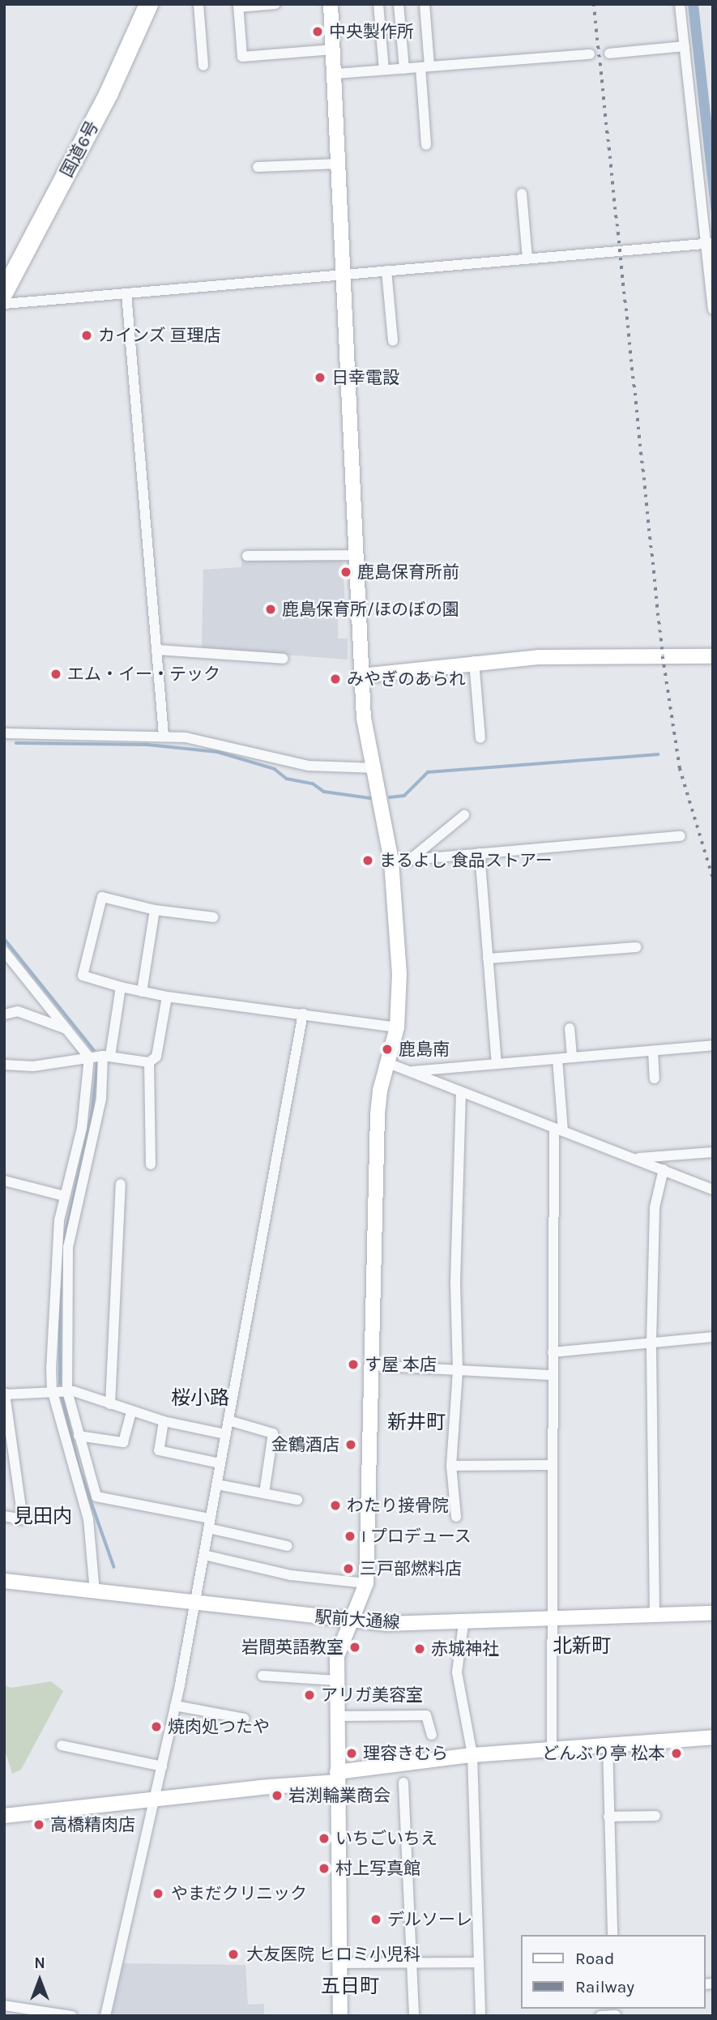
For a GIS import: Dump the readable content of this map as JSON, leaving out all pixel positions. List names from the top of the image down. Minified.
{"streets":{"highway":["国道6号"],"street":["駅前大通線"]},"districts":["桜小路","新井町","見田内","北新町","五日町"],"places":["中央製作所","カインズ 亘理店","日幸電設","鹿島保育所前","鹿島保育所/ほのぼの園","エム・イー・テック","みやぎのあられ","まるよし 食品ストアー","鹿島南","す屋 本店","金鶴酒店","わたり接骨院","I プロデュース","三戸部燃料店","岩間英語教室","赤城神社","アリガ美容室","焼肉処つたや","理容きむら","どんぶり亭 松本","岩渕輪業商会","高橋精肉店","いちごいちえ","村上写真館","やまだクリニック","デルソーレ","大友医院 ヒロミ小児科"],"legend":["Road","Railway"],"north":"top"}
